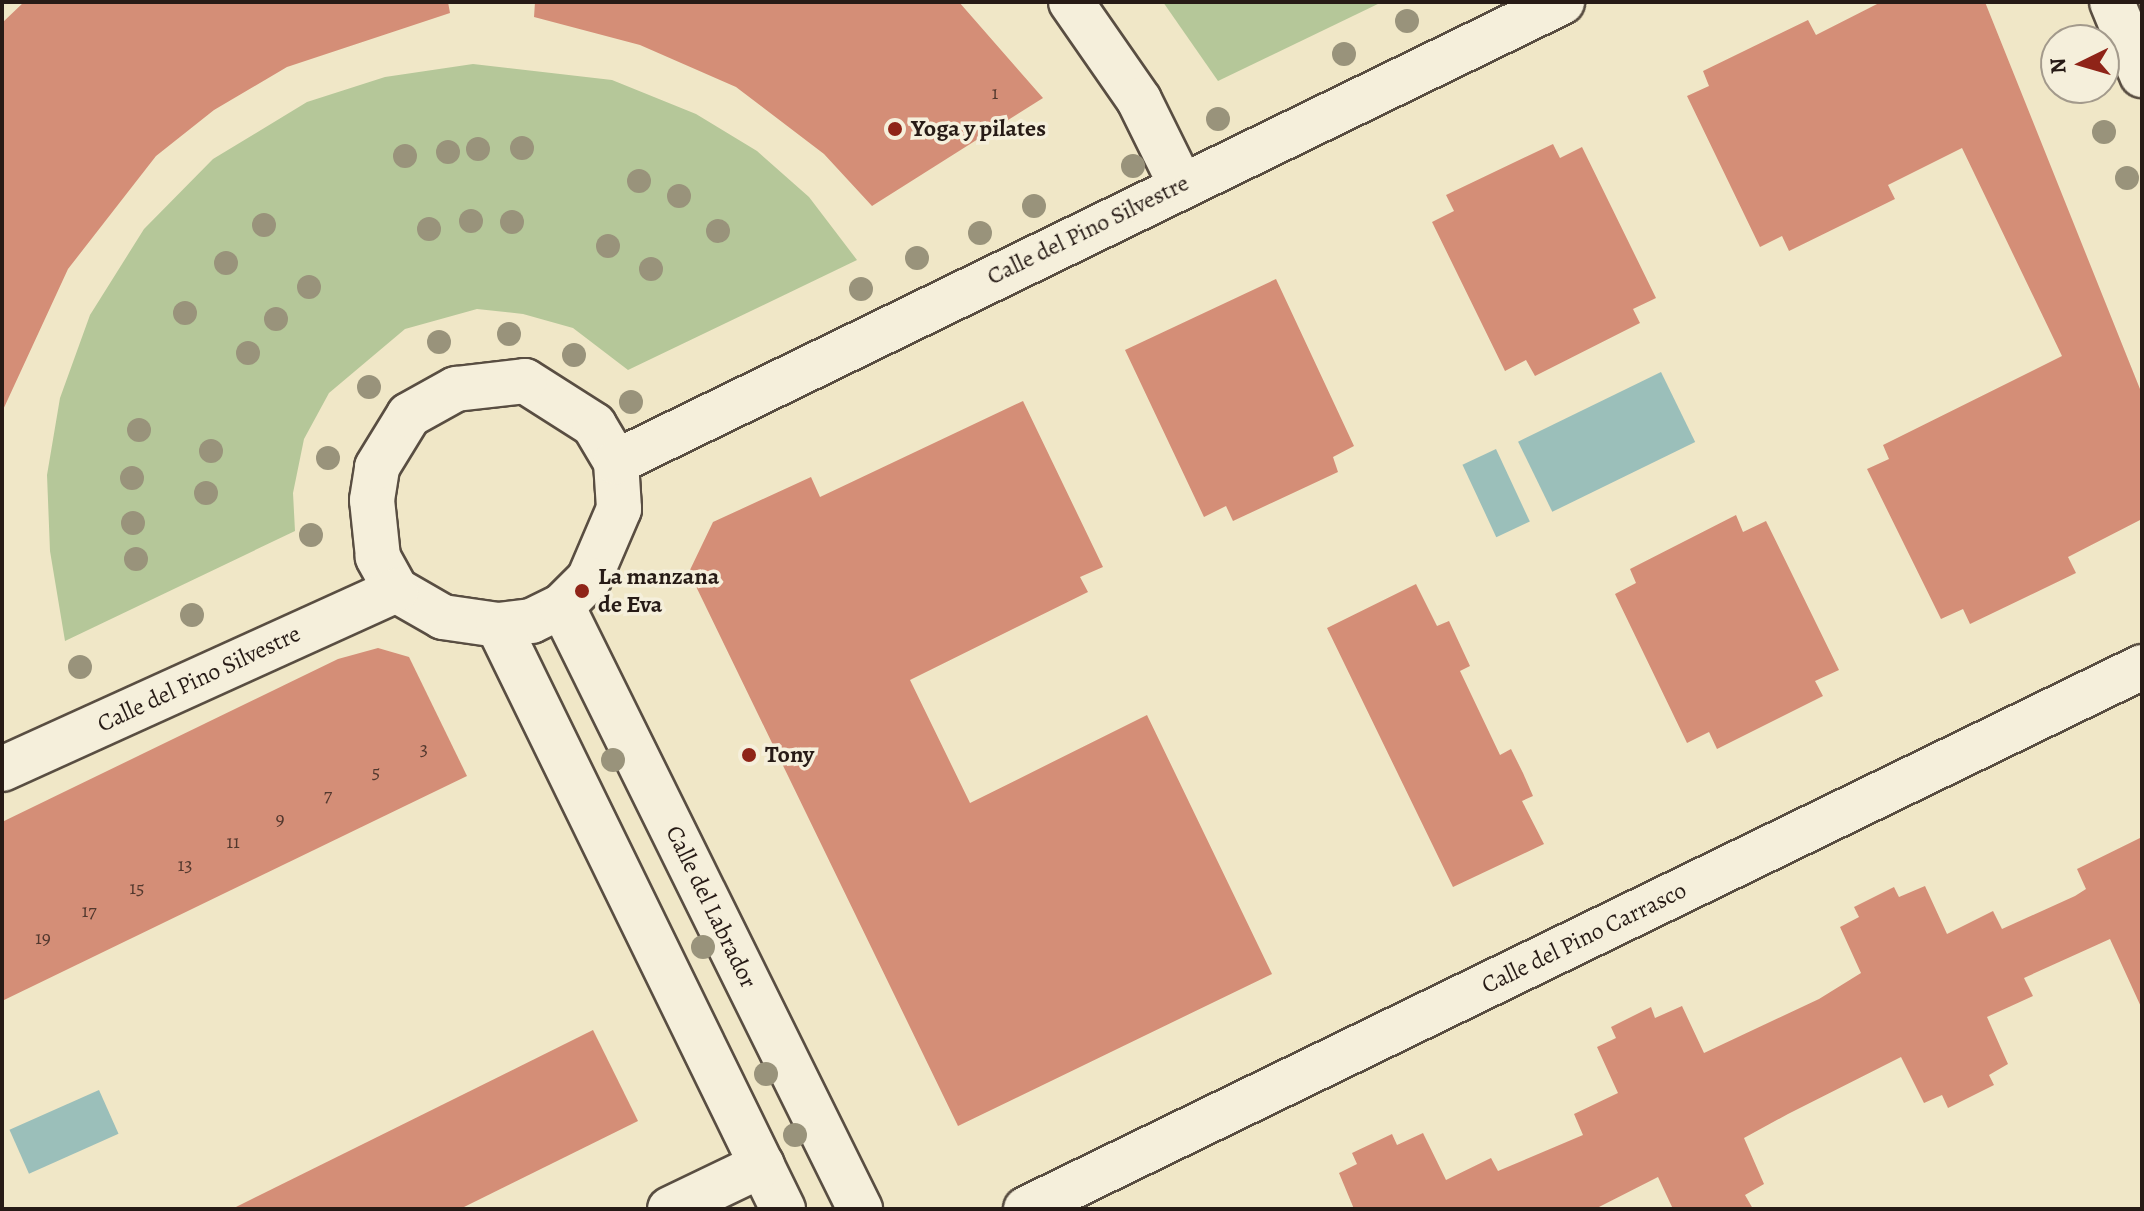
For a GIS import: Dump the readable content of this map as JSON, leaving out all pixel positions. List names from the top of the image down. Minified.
{"streets":{"street":["Calle del Pino Silvestre","Calle del Labrador","Calle del Pino Carrasco"]},"crossings":[["Calle del Pino Silvestre","Calle del Labrador"]],"places":["Yoga y pilates","La manzana de Eva","Tony"],"house_numbers":["1","3","5","7","9","11","13","15","17","19"],"north":"left"}
